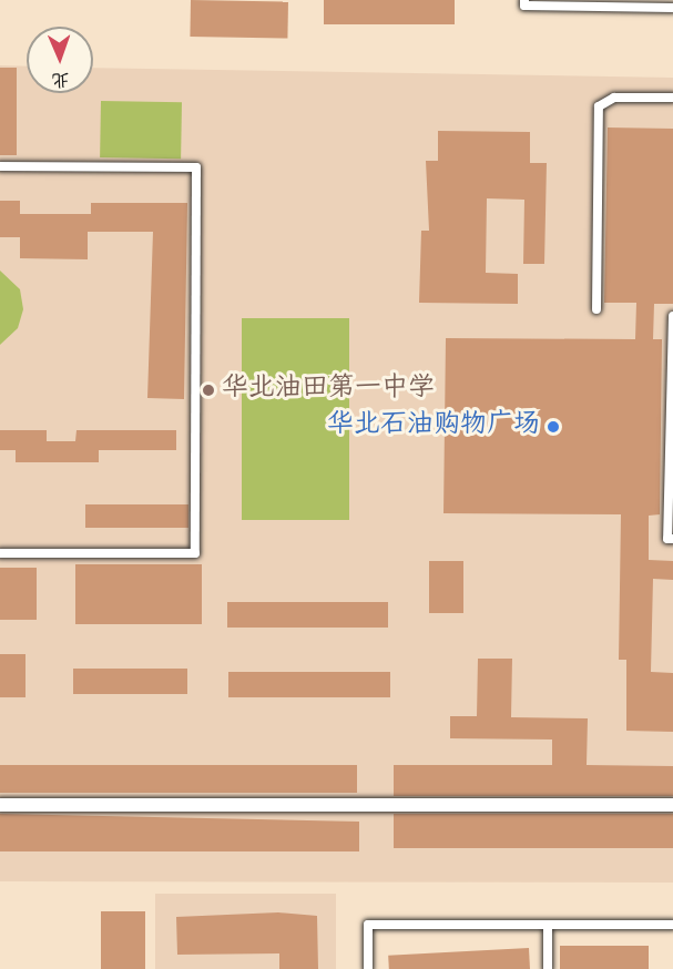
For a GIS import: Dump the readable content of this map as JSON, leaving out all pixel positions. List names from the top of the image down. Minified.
{"places":["华北油田第一中学","华北石油购物广场"],"north":"bottom"}
